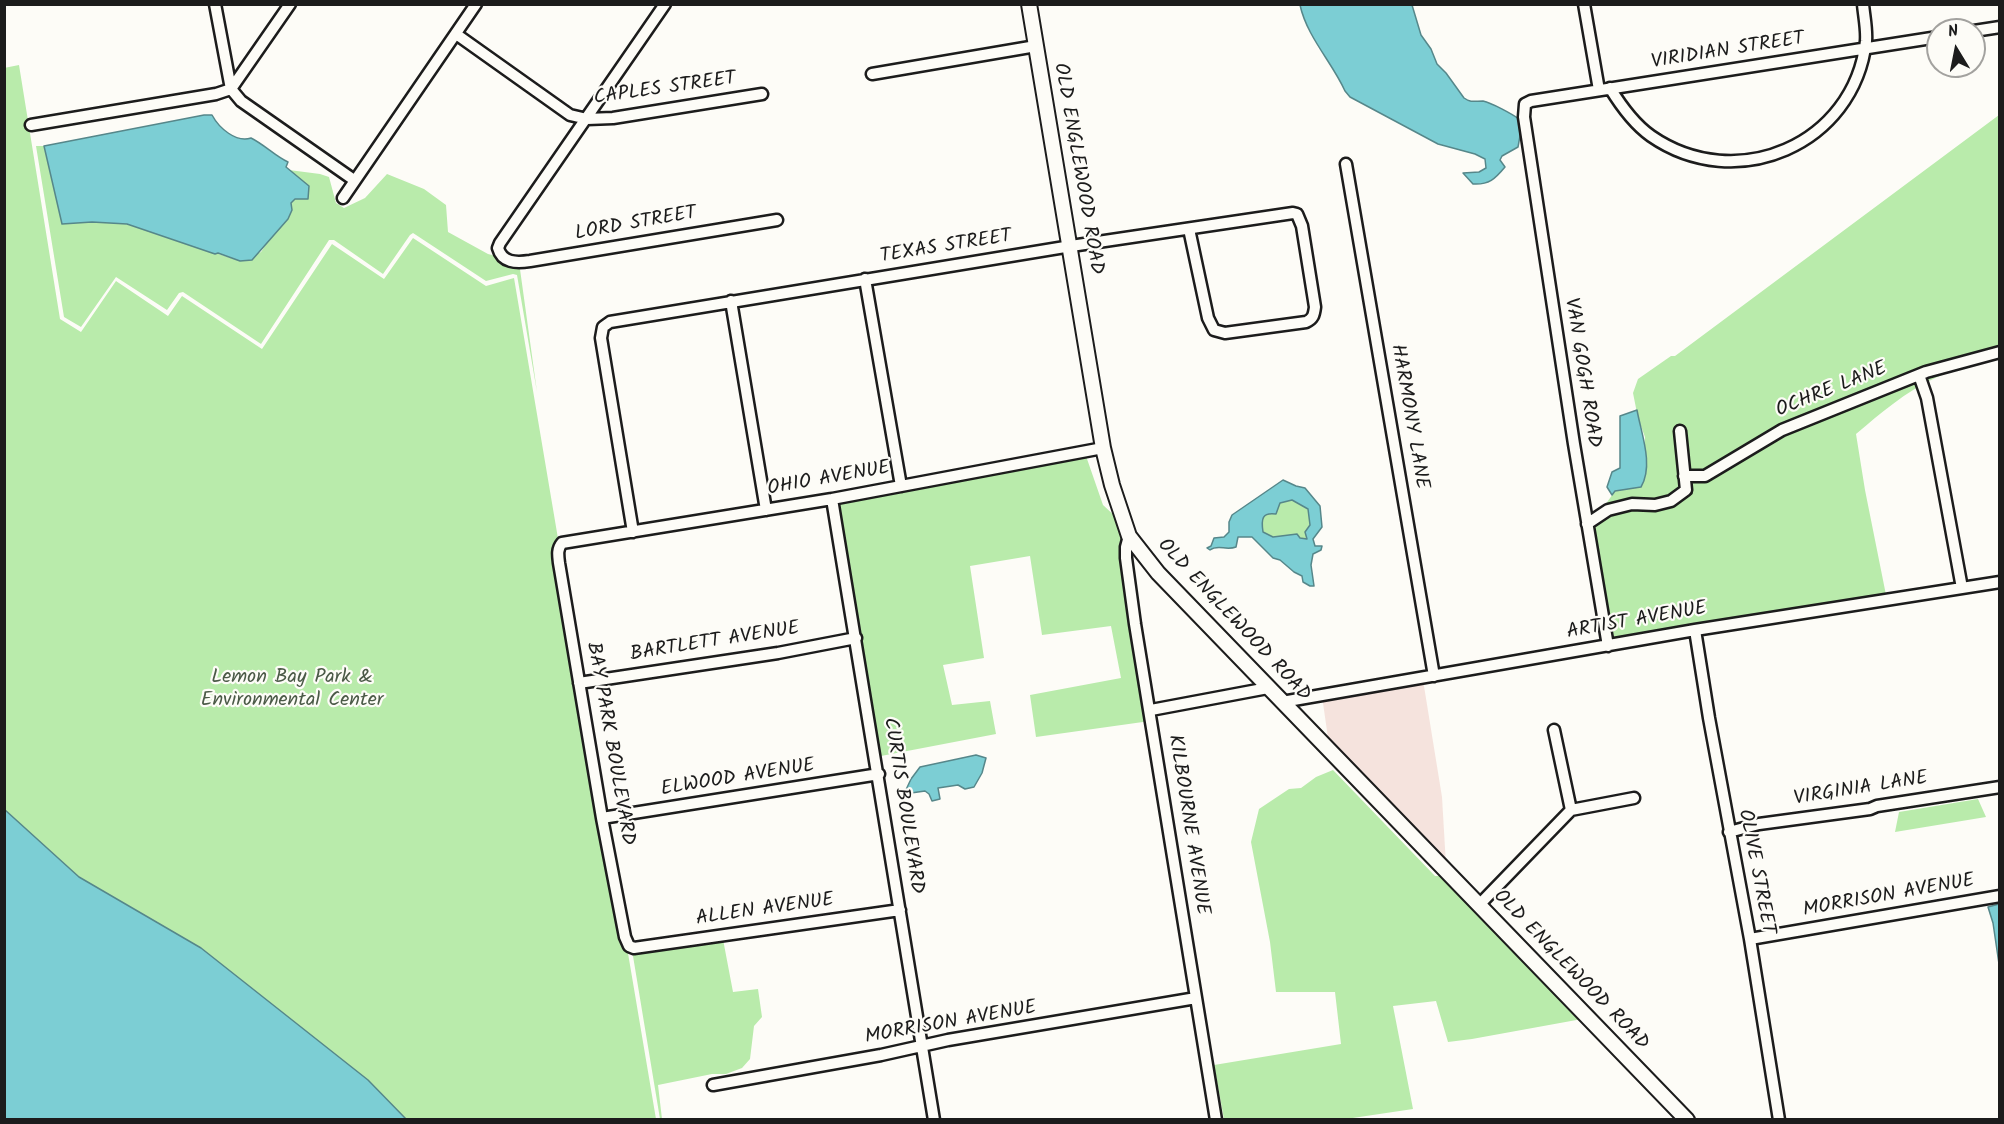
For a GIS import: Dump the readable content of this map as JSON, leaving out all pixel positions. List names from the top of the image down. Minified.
{"streets":{"street":["VIRIDIAN STREET","CAPLES STREET","OLD ENGLEWOOD ROAD","LORD STREET","TEXAS STREET","VAN GOGH ROAD","OCHRE LANE","HARMONY LANE","OHIO AVENUE","ARTIST AVENUE","BARTLETT AVENUE","BAY PARK BOULEVARD","ELWOOD AVENUE","VIRGINIA LANE","CURTIS BOULEVARD","KILBOURNE AVENUE","OLIVE STREET","MORRISON AVENUE","ALLEN AVENUE"]},"crossings":[["VIRIDIAN STREET","VAN GOGH ROAD"],["CAPLES STREET","LORD STREET"],["OLD ENGLEWOOD ROAD","TEXAS STREET"],["OLD ENGLEWOOD ROAD","OHIO AVENUE"],["OLD ENGLEWOOD ROAD","ARTIST AVENUE"],["OLD ENGLEWOOD ROAD","KILBOURNE AVENUE"],["TEXAS STREET","OHIO AVENUE"],["VAN GOGH ROAD","ARTIST AVENUE"],["HARMONY LANE","ARTIST AVENUE"],["OHIO AVENUE","BAY PARK BOULEVARD"],["OHIO AVENUE","CURTIS BOULEVARD"],["ARTIST AVENUE","OLIVE STREET"],["BARTLETT AVENUE","BAY PARK BOULEVARD"],["BARTLETT AVENUE","CURTIS BOULEVARD"],["BAY PARK BOULEVARD","ELWOOD AVENUE"],["BAY PARK BOULEVARD","ALLEN AVENUE"],["ELWOOD AVENUE","CURTIS BOULEVARD"],["VIRGINIA LANE","OLIVE STREET"],["CURTIS BOULEVARD","MORRISON AVENUE"],["CURTIS BOULEVARD","ALLEN AVENUE"],["KILBOURNE AVENUE","MORRISON AVENUE"],["OLIVE STREET","MORRISON AVENUE"]],"parks":["Lemon Bay Park & Environmental Center"],"north":"top"}
